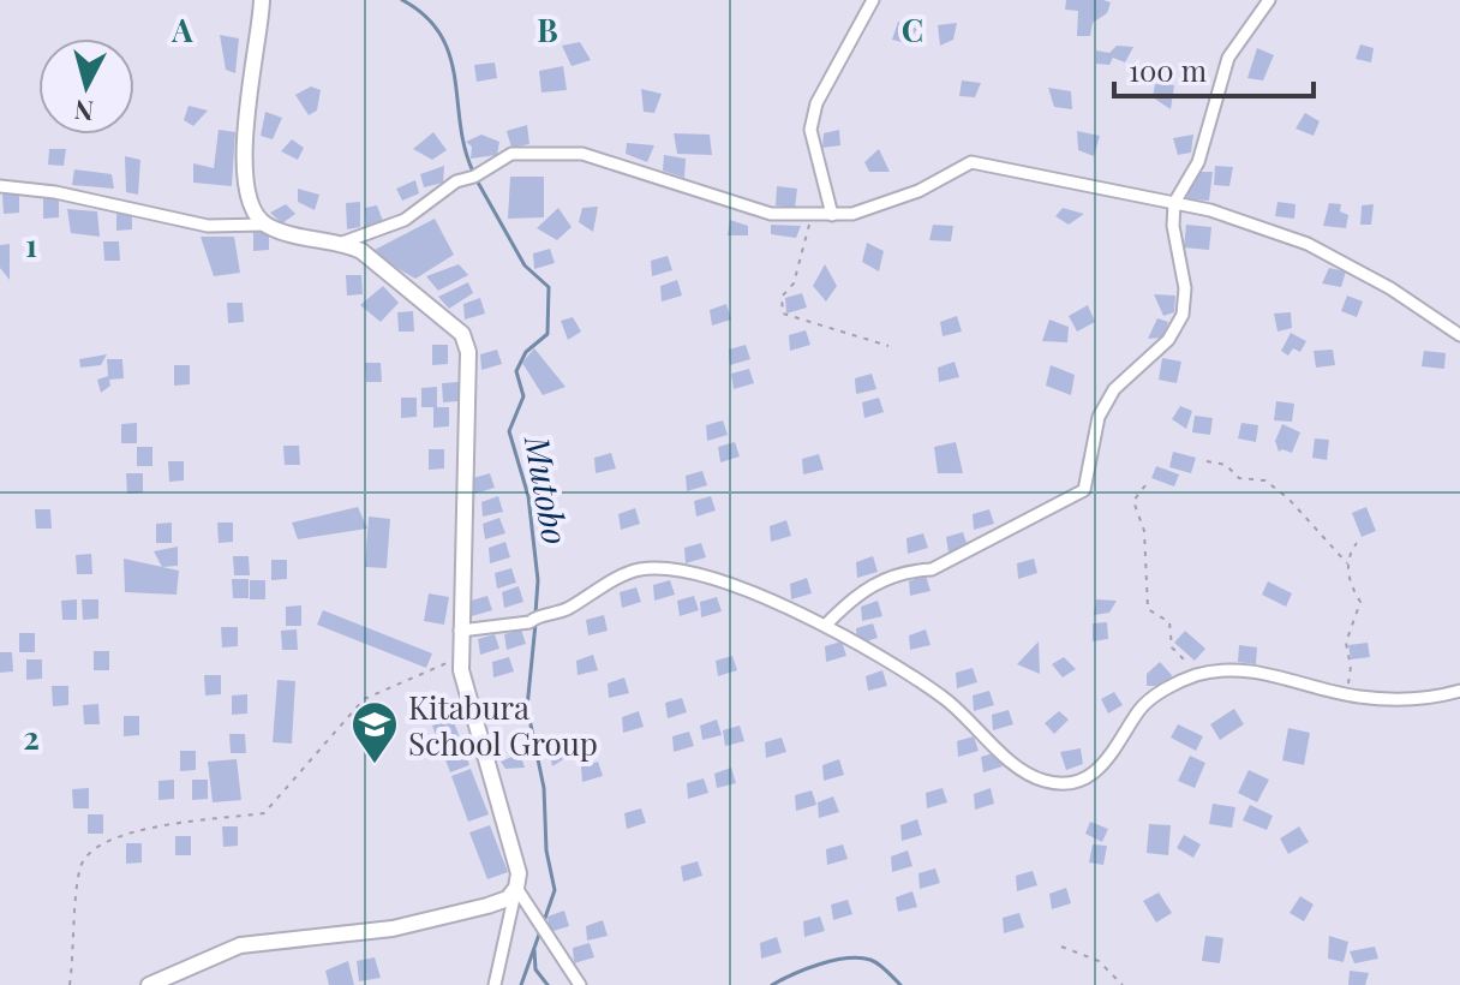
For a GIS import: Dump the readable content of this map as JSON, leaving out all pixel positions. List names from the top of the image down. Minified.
{"water":["Mutobo"],"places":{"school or university":["Kitabura School Group"]},"scale_bar":"100 m","north":"bottom","grid":{"columns":["A","B","C"],"rows":["1","2"]}}
